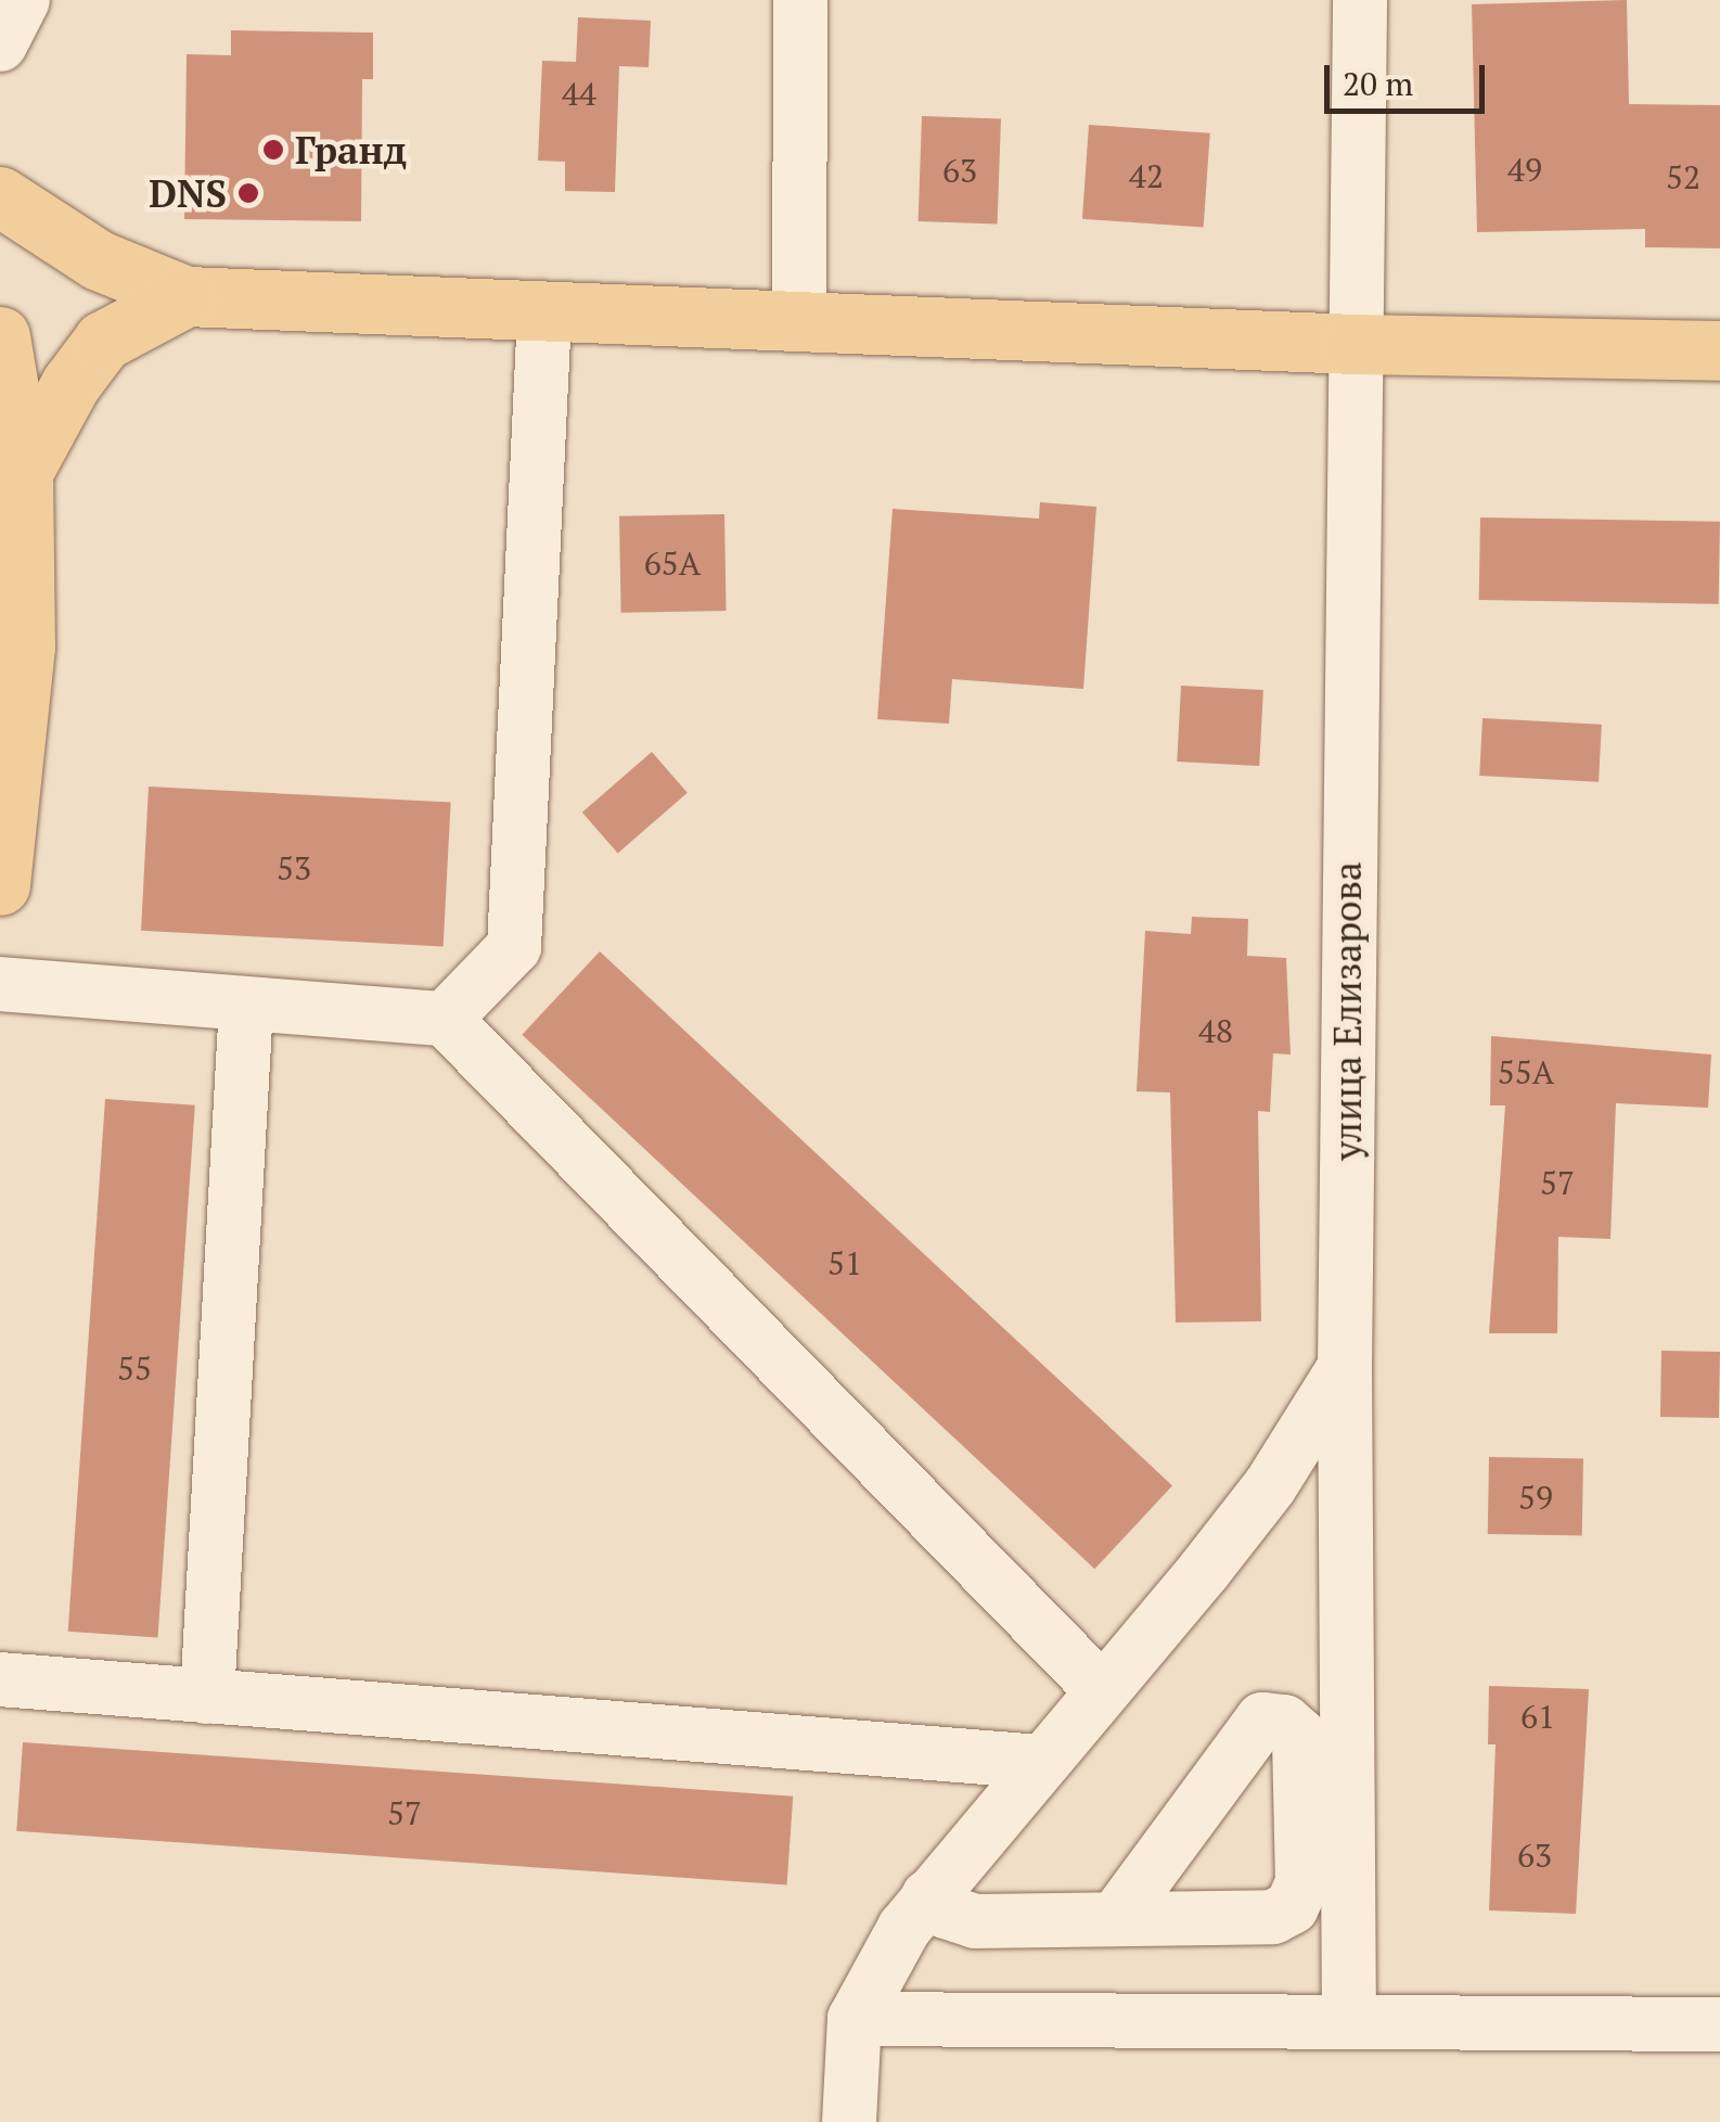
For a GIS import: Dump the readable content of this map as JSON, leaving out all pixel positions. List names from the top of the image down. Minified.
{"streets":{"street":["улица Елизарова"]},"places":["Гранд","DNS"],"house_numbers":["44","49","63","42","52","65А","53","48","55А","57","51","55","59","61","57","63"],"scale_bar":"20 m"}
